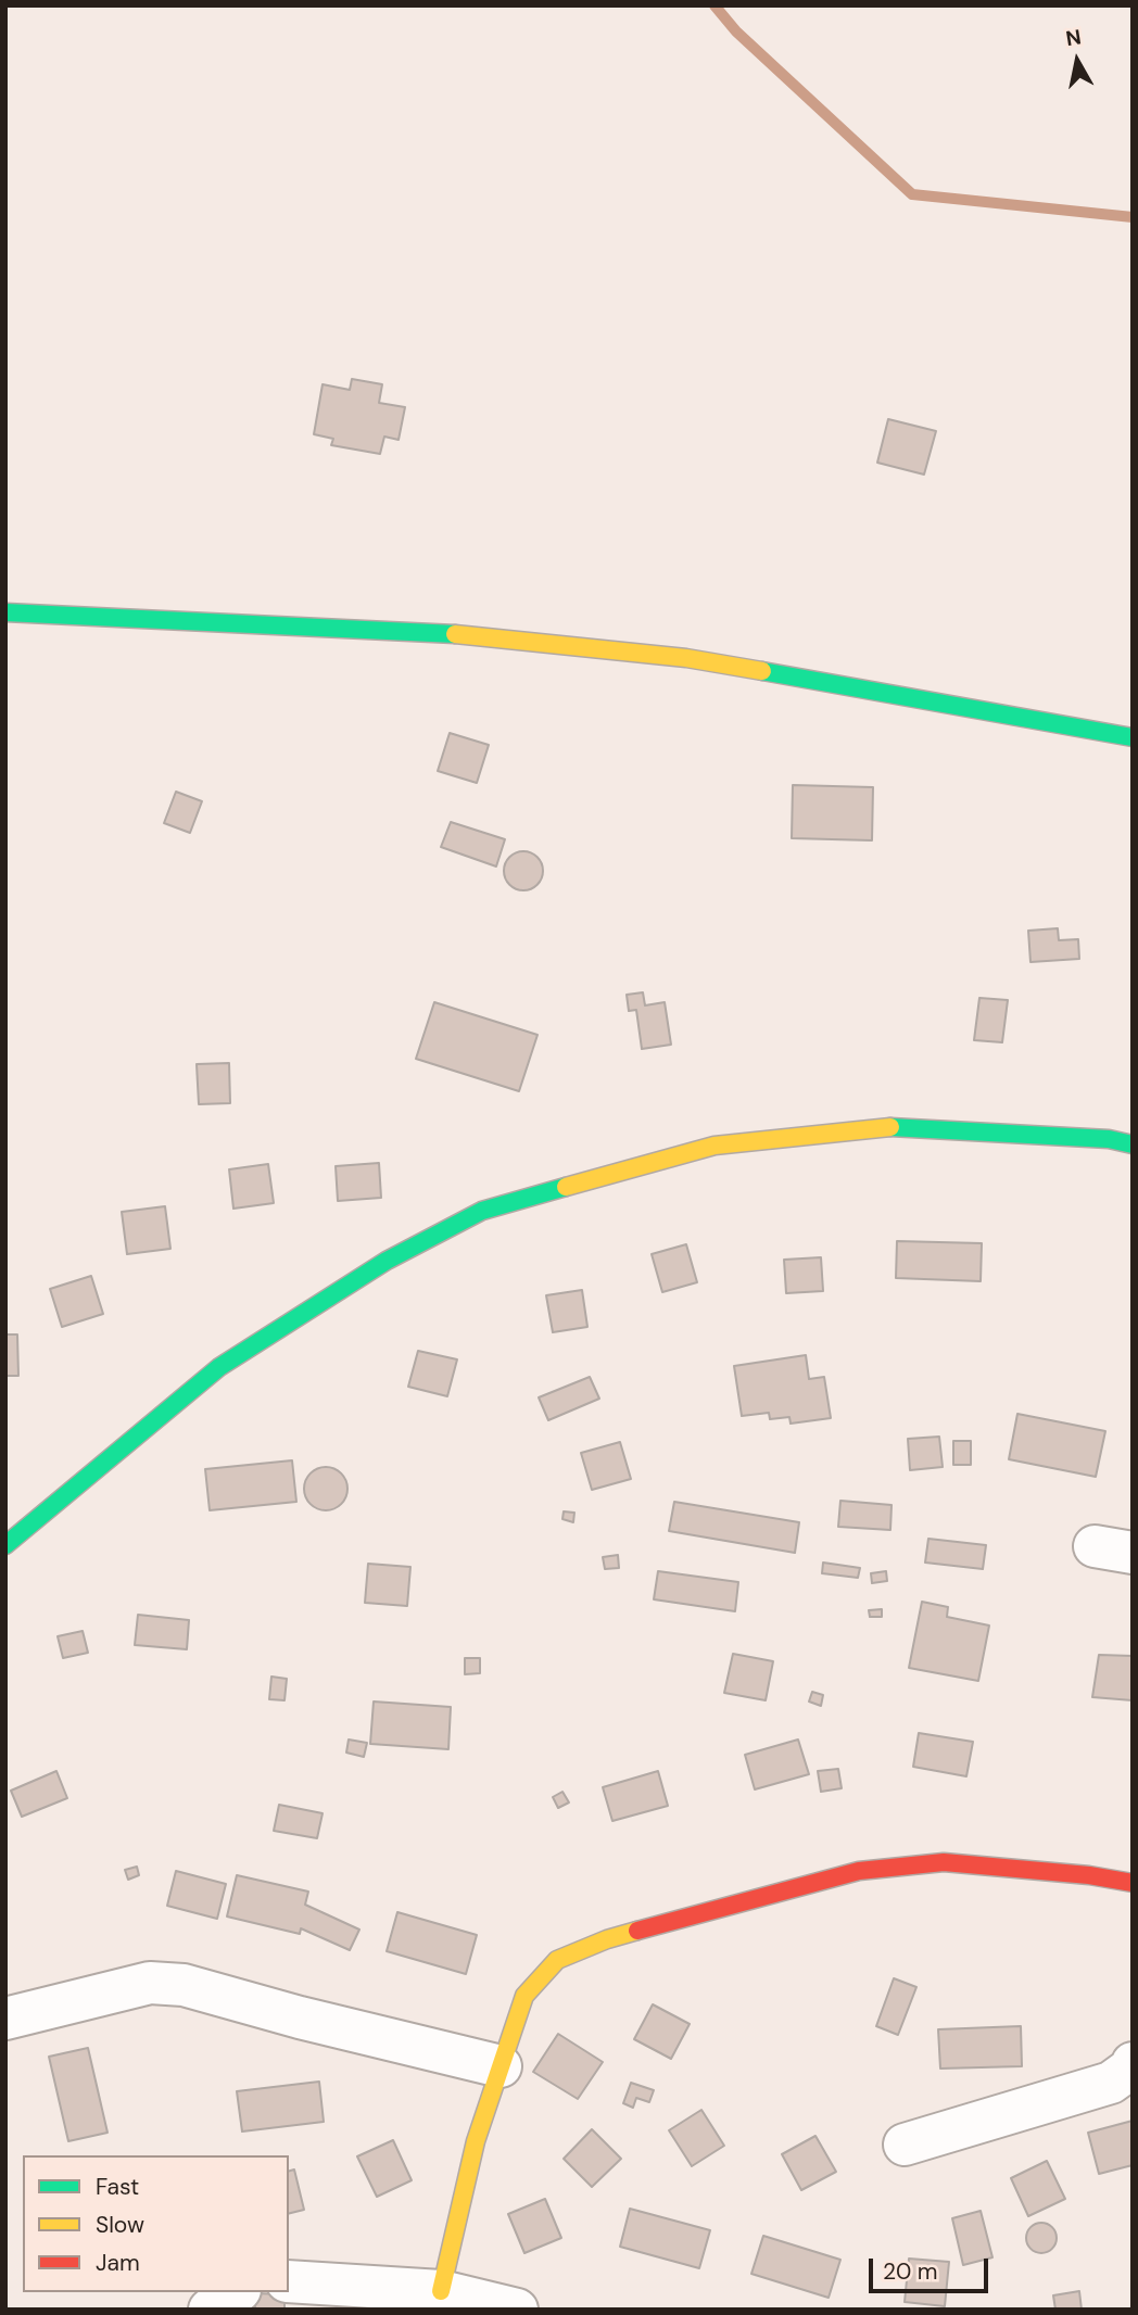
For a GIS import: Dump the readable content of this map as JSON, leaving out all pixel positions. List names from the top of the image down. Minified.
{"legend":["Fast","Slow","Jam"],"scale_bar":"20 m","north":"top"}
